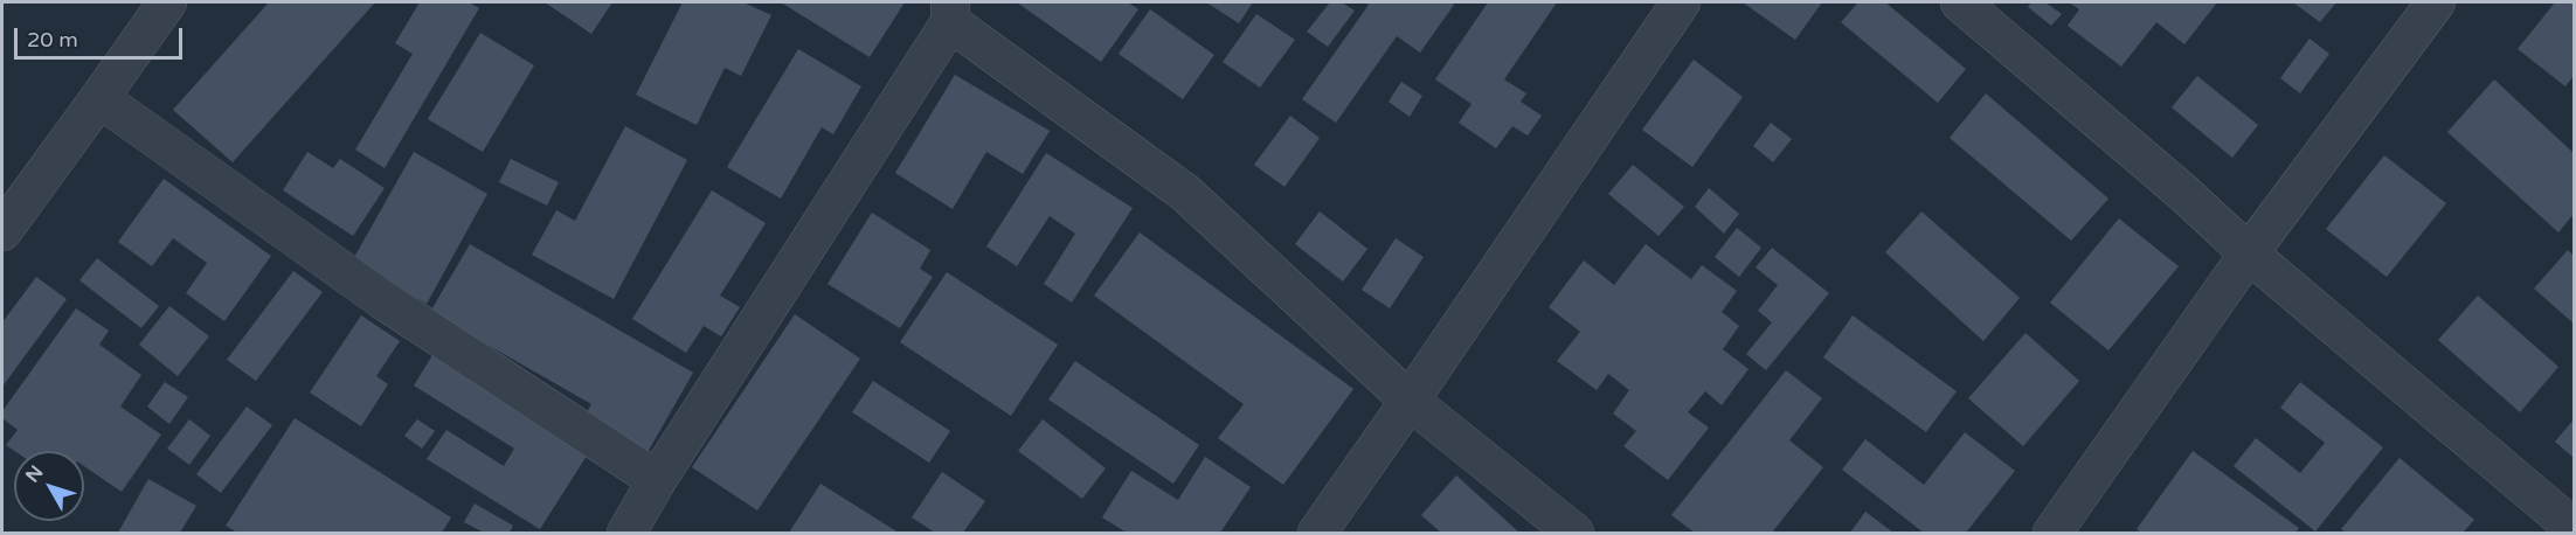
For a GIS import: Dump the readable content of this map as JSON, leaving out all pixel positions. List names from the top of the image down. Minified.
{"scale_bar":"20 m","north":"top left"}
